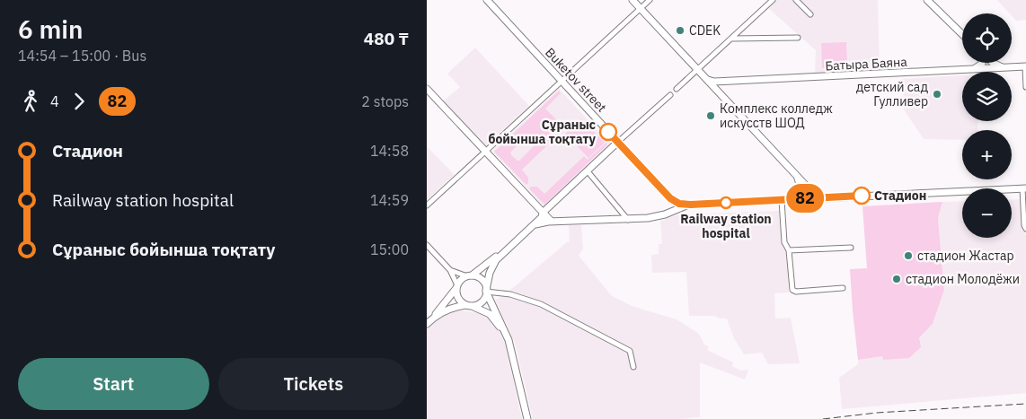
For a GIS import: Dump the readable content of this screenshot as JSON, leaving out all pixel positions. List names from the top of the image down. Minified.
{"streets":{"street":["Батыра Баяна","Buketov street"]},"places":["CDEK","детский сад Гулливер","Комплекс колледж искусств ШОД","Сұраныс бойынша тоқтату","Стадион","Railway station hospital","стадион Жастар","стадион Молодёжи"],"lines":["bus line 82"],"page":{"heading":["6 min","14:54 – 15:00 · Bus","480 ₸"],"on_map":"82","map_buttons":["+","−"],"legs":["4","82","2 stops"],"list":[{"name":"Стадион","value":"14:58"},{"name":"Railway station hospital","value":"14:59"},{"name":"Сұраныс бойынша тоқтату","value":"15:00"}],"buttons":["Start","Tickets"]}}
